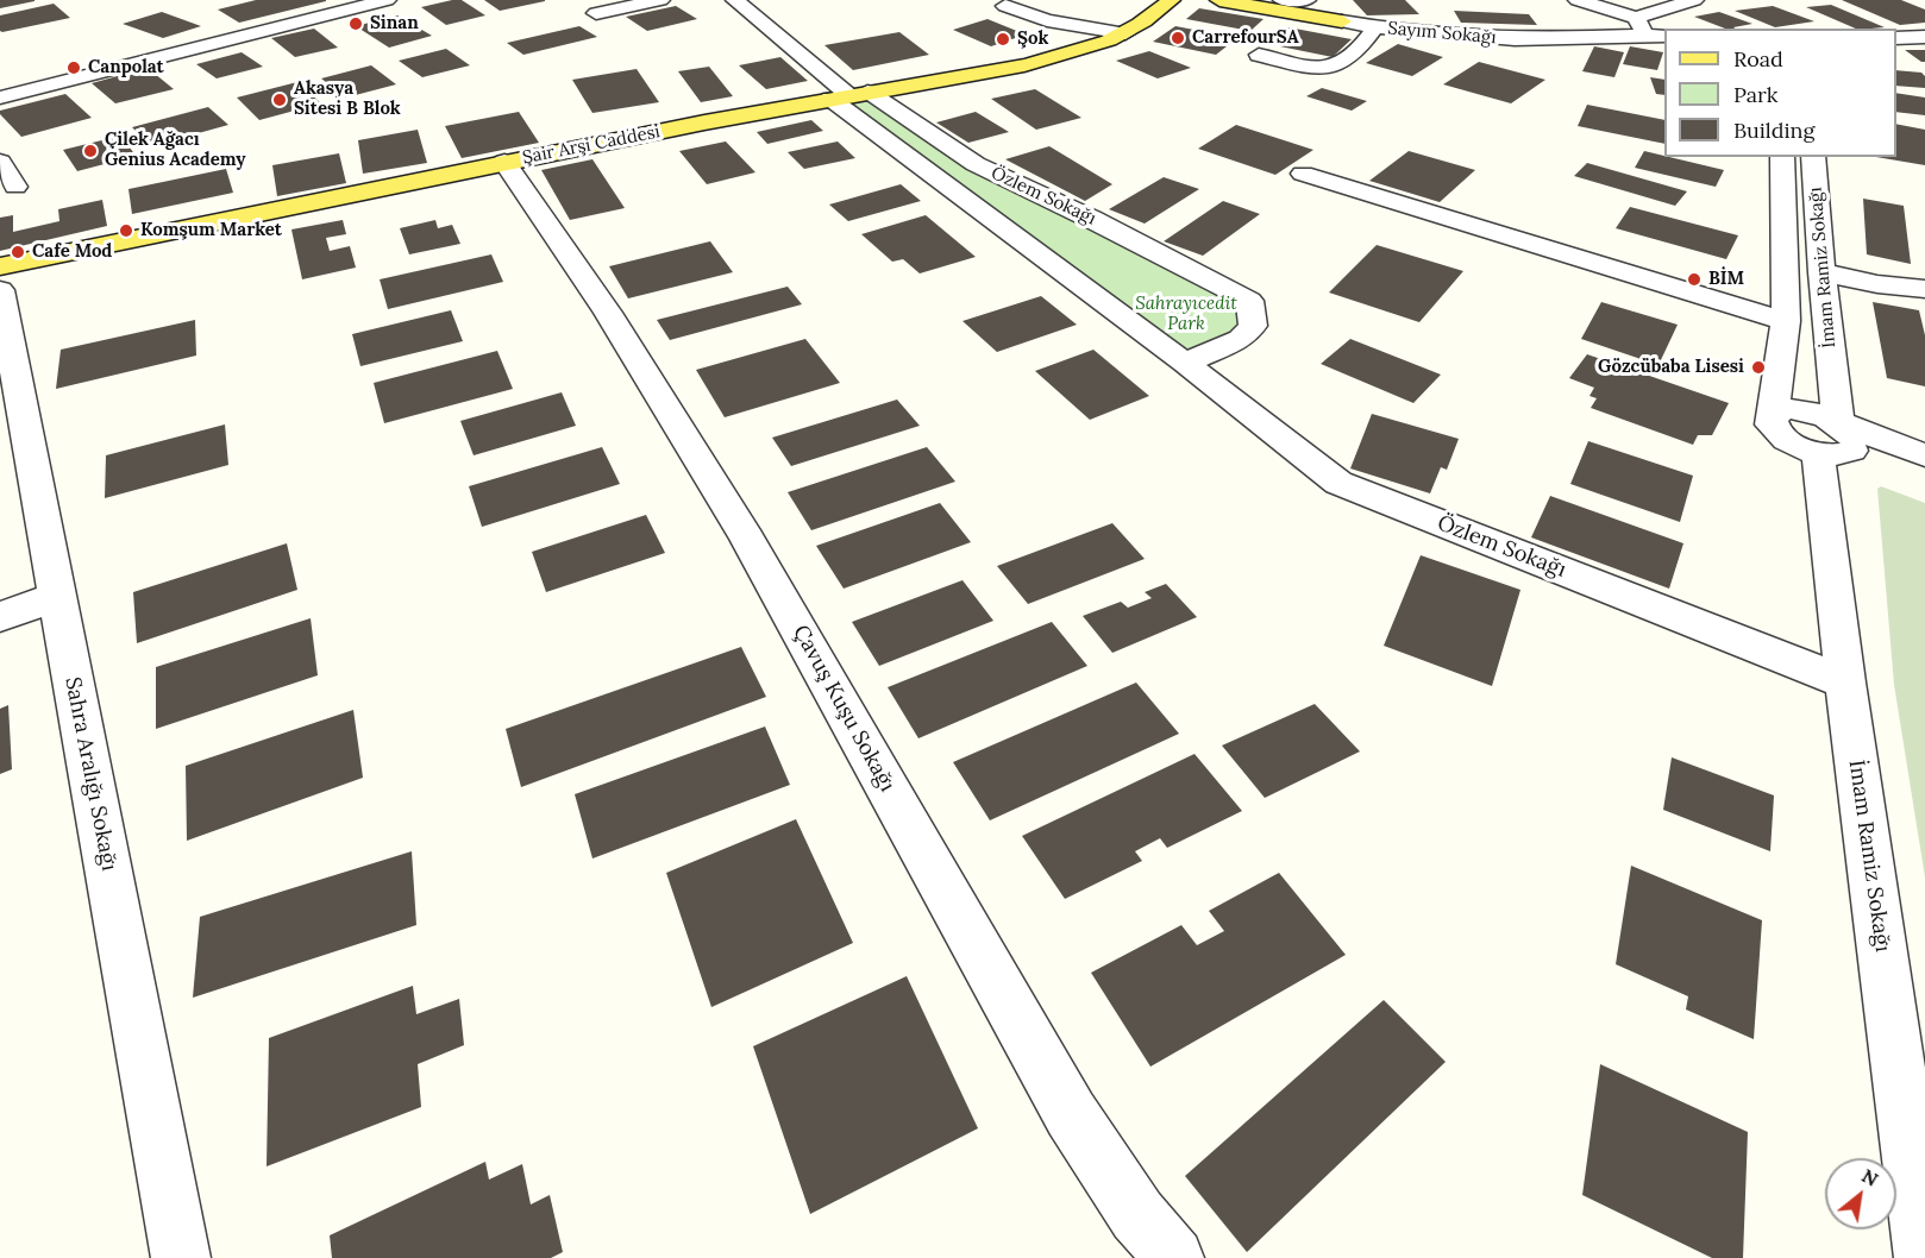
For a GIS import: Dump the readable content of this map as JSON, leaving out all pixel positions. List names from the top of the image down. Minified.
{"streets":{"main road":["Sayım Sokağı","Şair Arşi Caddesi"],"street":["Özlem Sokağı","İmam Ramiz Sokağı","Çavuş Kuşu Sokağı","Sahra Aralığı Sokağı"]},"crossings":[["Şair Arşi Caddesi","Özlem Sokağı"],["Şair Arşi Caddesi","Çavuş Kuşu Sokağı"],["Özlem Sokağı","İmam Ramiz Sokağı"]],"parks":["Sahrayıcedit Park"],"places":["Sinan","CarrefourSA","Şok","Canpolat","Akasya Sitesi B Blok","Çilek Ağacı Genius Academy","Komşum Market","Cafe Mod","BİM","Gözcübaba Lisesi"],"legend":["Road","Park","Building"],"north":"top right"}
